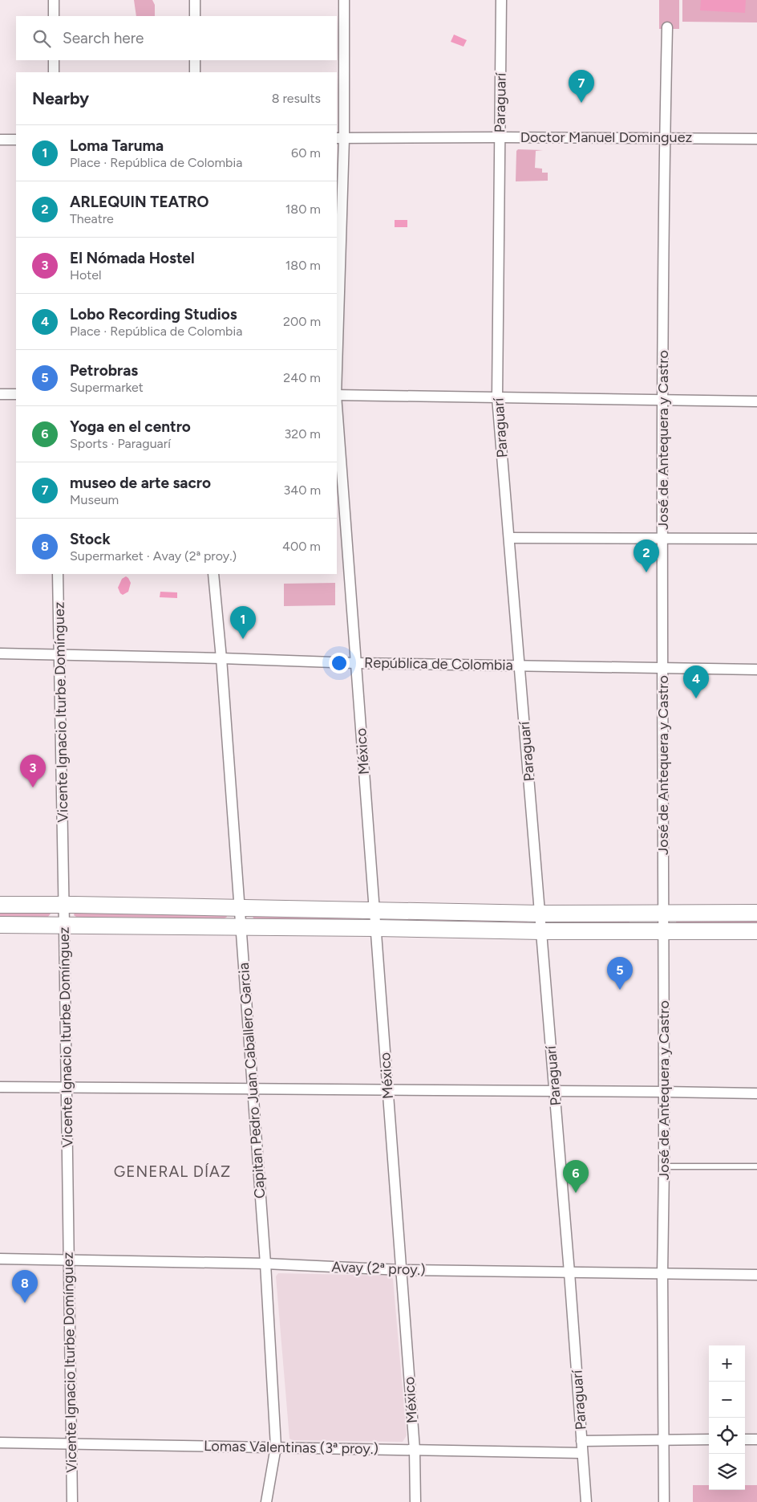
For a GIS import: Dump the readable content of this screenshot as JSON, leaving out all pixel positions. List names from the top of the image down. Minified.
{"streets":{"street":["Paraguarí","Doctor Manuel Dominguez","José de Antequera y Castro","República de Colombia","Vicente Ignacio Iturbe Domínguez","México","Capitan Pedro Juan Caballero Garcia","Avay (2ª proy.)","Lomas Valentinas (3ª proy.)"]},"crossings":[["Paraguarí","Doctor Manuel Dominguez"],["Paraguarí","República de Colombia"],["Paraguarí","Avay (2ª proy.)"],["Paraguarí","Lomas Valentinas (3ª proy.)"],["Doctor Manuel Dominguez","José de Antequera y Castro"],["Doctor Manuel Dominguez","México"],["José de Antequera y Castro","República de Colombia"],["José de Antequera y Castro","Avay (2ª proy.)"],["República de Colombia","Vicente Ignacio Iturbe Domínguez"],["República de Colombia","México"],["República de Colombia","Capitan Pedro Juan Caballero Garcia"],["Vicente Ignacio Iturbe Domínguez","Avay (2ª proy.)"],["Vicente Ignacio Iturbe Domínguez","Lomas Valentinas (3ª proy.)"],["México","Avay (2ª proy.)"],["México","Lomas Valentinas (3ª proy.)"],["Capitan Pedro Juan Caballero Garcia","Avay (2ª proy.)"],["Capitan Pedro Juan Caballero Garcia","Lomas Valentinas (3ª proy.)"]],"districts":["GENERAL DÍAZ"],"page":{"search":"Search here","pins":["7","2","1","4","3","5","6","8"],"heading":["Nearby","8 results"],"list":[{"mark":"1","name":"Loma Taruma","note":"Place · República de Colombia","value":"60 m"},{"mark":"2","name":"ARLEQUIN TEATRO","note":"Theatre","value":"180 m"},{"mark":"3","name":"El Nómada Hostel","note":"Hotel","value":"180 m"},{"mark":"4","name":"Lobo Recording Studios","note":"Place · República de Colombia","value":"200 m"},{"mark":"5","name":"Petrobras","note":"Supermarket","value":"240 m"},{"mark":"6","name":"Yoga en el centro","note":"Sports · Paraguarí","value":"320 m"},{"mark":"7","name":"museo de arte sacro","note":"Museum","value":"340 m"},{"mark":"8","name":"Stock","note":"Supermarket · Avay (2ª proy.)","value":"400 m"}],"map_buttons":["+","−"]}}
